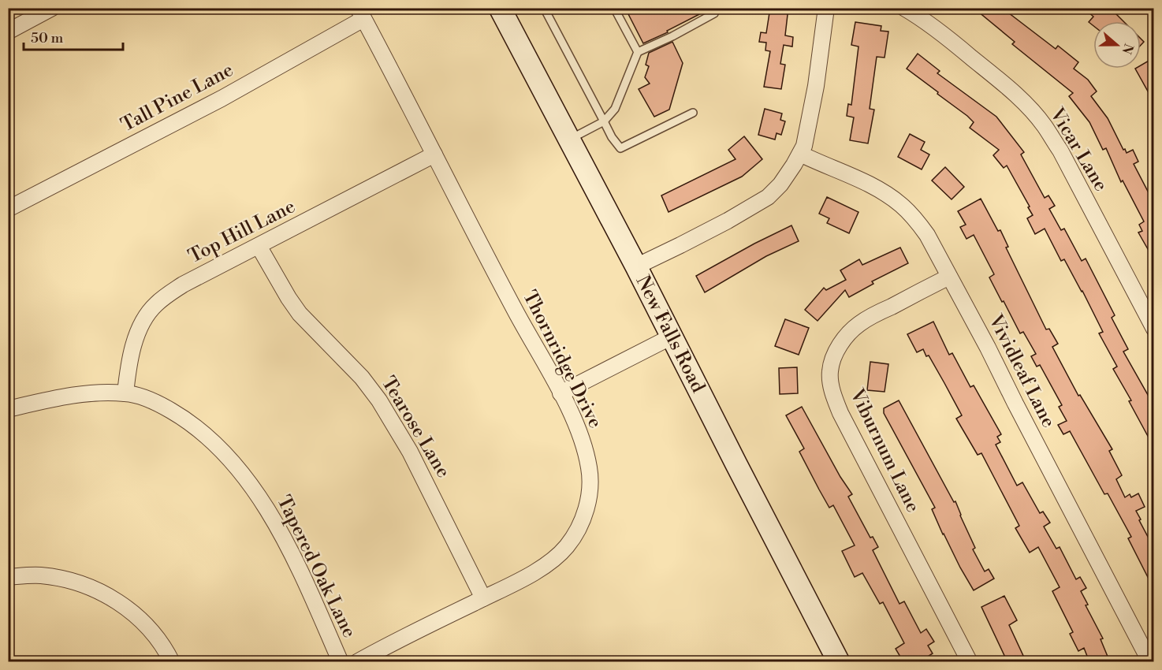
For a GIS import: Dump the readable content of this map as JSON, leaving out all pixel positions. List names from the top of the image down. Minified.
{"streets":{"main road":["New Falls Road"],"street":["Tall Pine Lane","Vicar Lane","Top Hill Lane","Thornridge Drive","Vividleaf Lane","Tearose Lane","Viburnum Lane","Tapered Oak Lane"]},"crossings":[["Tall Pine Lane","Thornridge Drive"],["Top Hill Lane","Thornridge Drive"],["Top Hill Lane","Tearose Lane"],["Top Hill Lane","Tapered Oak Lane"],["Thornridge Drive","Tearose Lane"],["Vividleaf Lane","Viburnum Lane"]],"scale_bar":"50 m","north":"right"}
